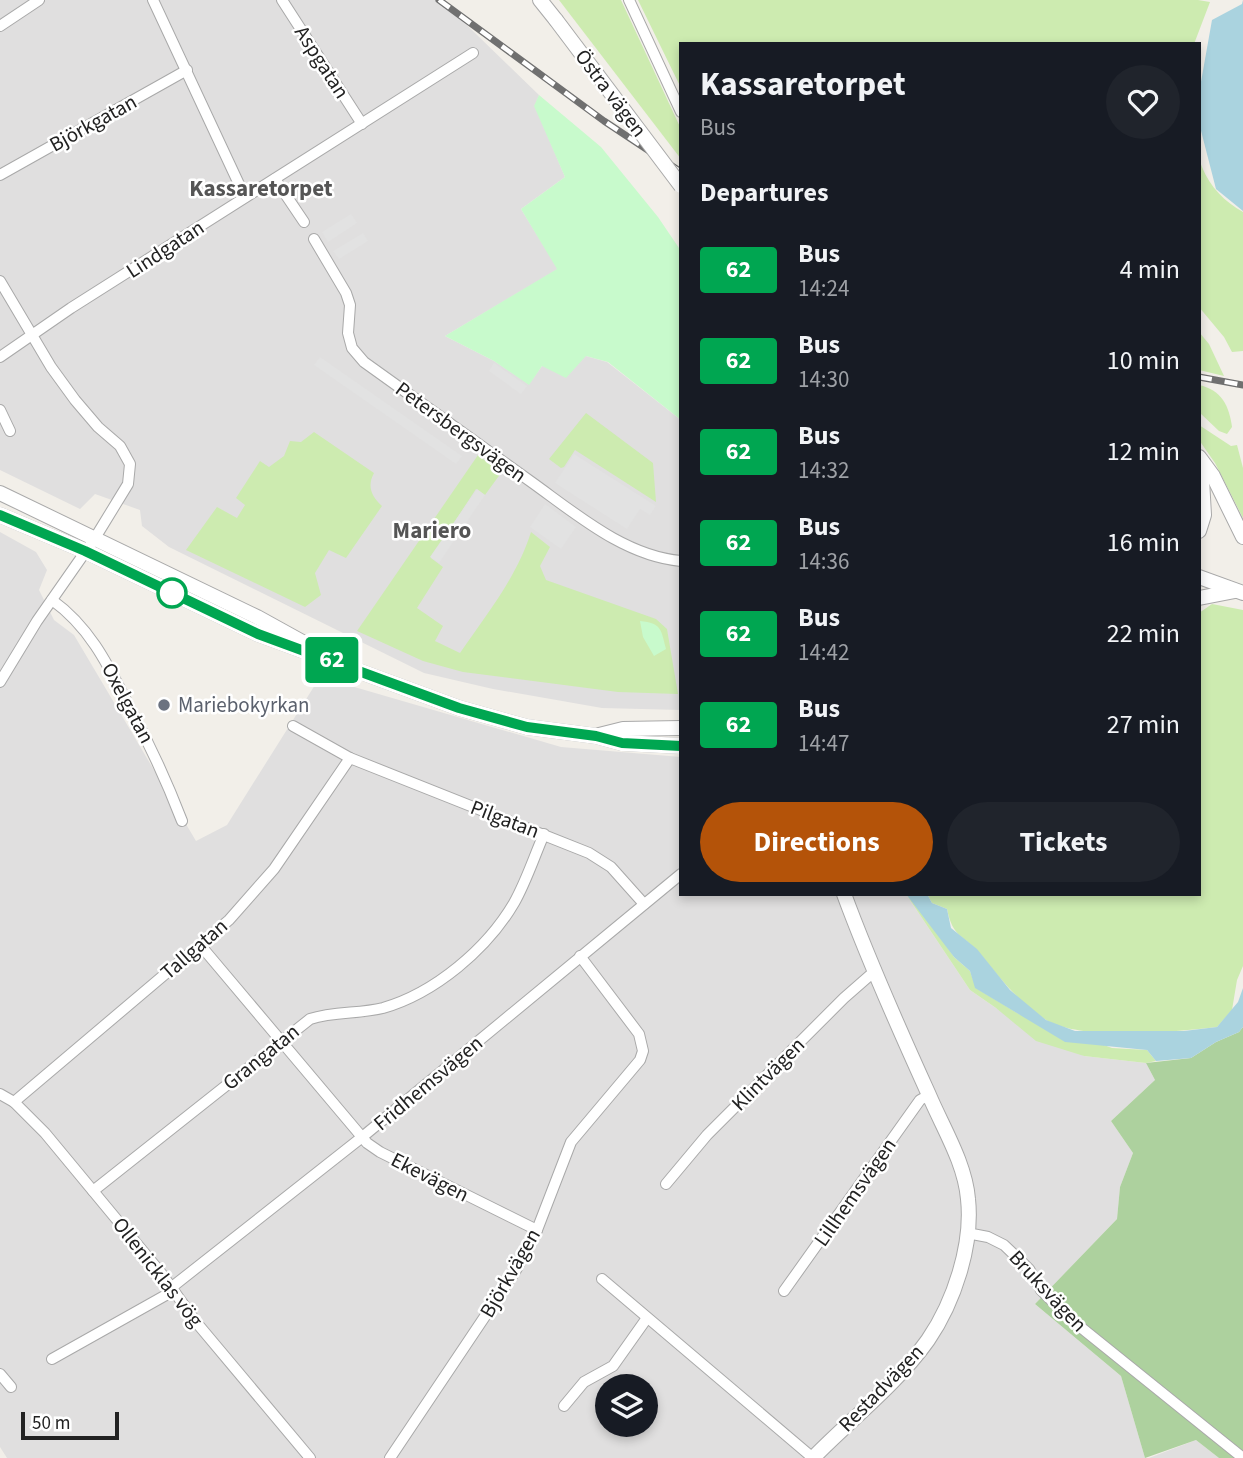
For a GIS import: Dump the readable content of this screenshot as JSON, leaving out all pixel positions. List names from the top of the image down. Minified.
{"streets":{"street":["Aspgatan","Östra vägen","Björkgatan","Lindgatan","Petersbergsvägen","Oxelgatan","Pilgatan","Tallgatan","Grangatan","Klintvägen","Fridhemsvägen","Ekevägen","Lillhemsvägen","Ollenicklas vög","Björkvägen","Bruksvägen","Restadvägen"]},"crossings":[["Aspgatan","Lindgatan"],["Pilgatan","Tallgatan"],["Pilgatan","Grangatan"],["Pilgatan","Fridhemsvägen"],["Tallgatan","Ekevägen"],["Tallgatan","Ollenicklas vög"],["Grangatan","Ekevägen"],["Grangatan","Ollenicklas vög"],["Fridhemsvägen","Ekevägen"],["Fridhemsvägen","Ollenicklas vög"],["Fridhemsvägen","Björkvägen"],["Ekevägen","Björkvägen"],["Bruksvägen","Restadvägen"]],"districts":["Kassaretorpet","Mariero"],"places":["Mariebokyrkan"],"lines":["bus line 62"],"scale_bar":"50 m","page":{"on_map":"62","heading":[["Kassaretorpet","Bus"],"Departures"],"list":[{"mark":"62","name":"Bus","note":"14:24","value":"4 min"},{"mark":"62","name":"Bus","note":"14:30","value":"10 min"},{"mark":"62","name":"Bus","note":"14:32","value":"12 min"},{"mark":"62","name":"Bus","note":"14:36","value":"16 min"},{"mark":"62","name":"Bus","note":"14:42","value":"22 min"},{"mark":"62","name":"Bus","note":"14:47","value":"27 min"}],"buttons":["Directions","Tickets"],"scale":"50 m"}}
